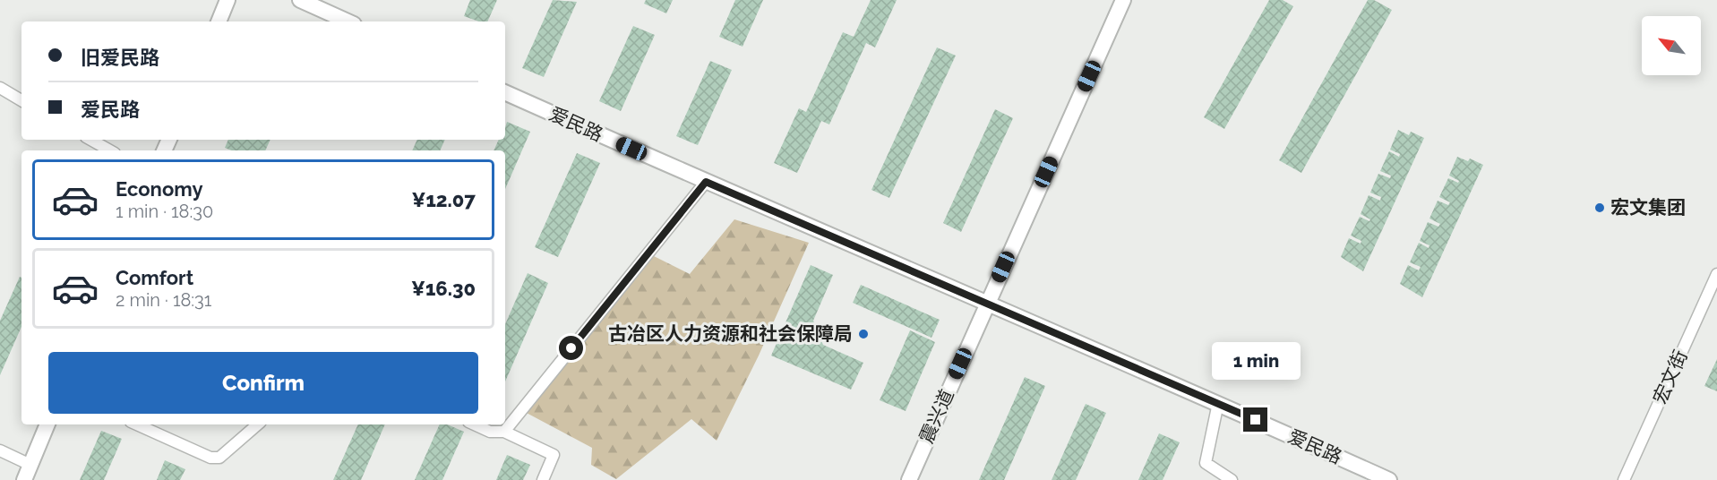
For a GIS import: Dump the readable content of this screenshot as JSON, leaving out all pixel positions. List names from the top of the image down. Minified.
{"streets":{"street":["爱民路","宏文街","震兴道"]},"crossings":[["爱民路","震兴道"]],"places":["宏文集团","古冶区人力资源和社会保障局"],"north":"top left","page":{"banner":["旧爱民路","爱民路"],"list":[{"name":"Economy","note":"1 min · 18:30","value":"¥12.07"},{"name":"Comfort","note":"2 min · 18:31","value":"¥16.30"}],"buttons":"Confirm","bubble":"1 min"}}
